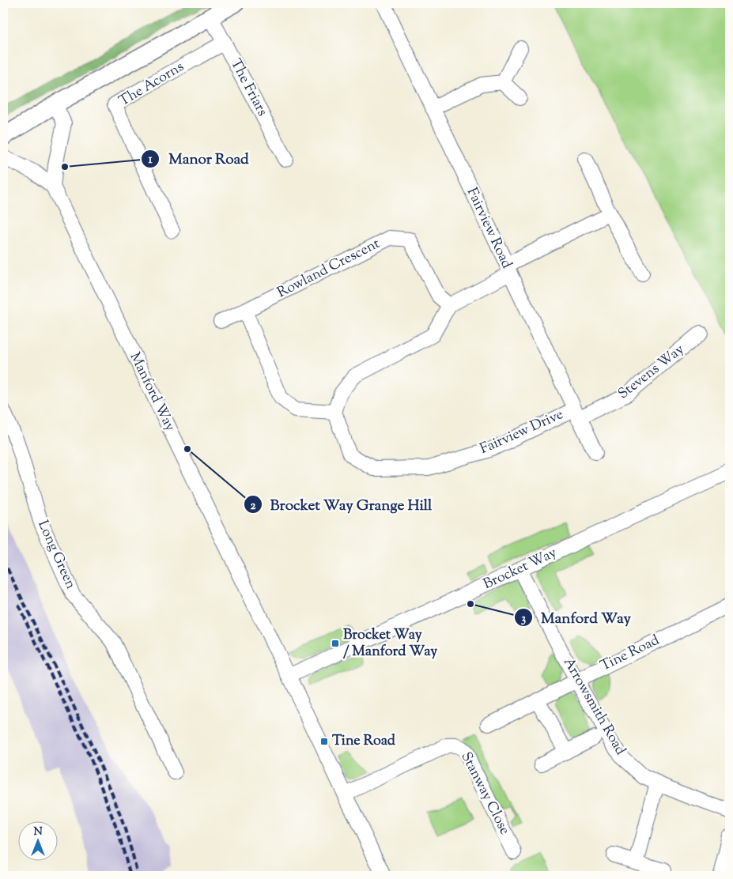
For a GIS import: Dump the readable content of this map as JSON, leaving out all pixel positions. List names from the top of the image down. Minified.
{"streets":{"street":["The Acorns","The Friars","Fairview Road","Rowland Crescent","Stevens Way","Manford Way","Fairview Drive","Long Green","Brocket Way","Tine Road","Arrowsmith Road","Stanway Close"]},"crossings":[["The Acorns","The Friars"],["Fairview Road","Stevens Way"],["Fairview Road","Fairview Drive"],["Stevens Way","Fairview Drive"],["Manford Way","Brocket Way"],["Manford Way","Stanway Close"],["Brocket Way","Arrowsmith Road"],["Tine Road","Arrowsmith Road"]],"places":{"other":["Manor Road","Brocket Way Grange Hill","Manford Way"],"transit":["Brocket Way / Manford Way","Tine Road"]},"north":"top"}
